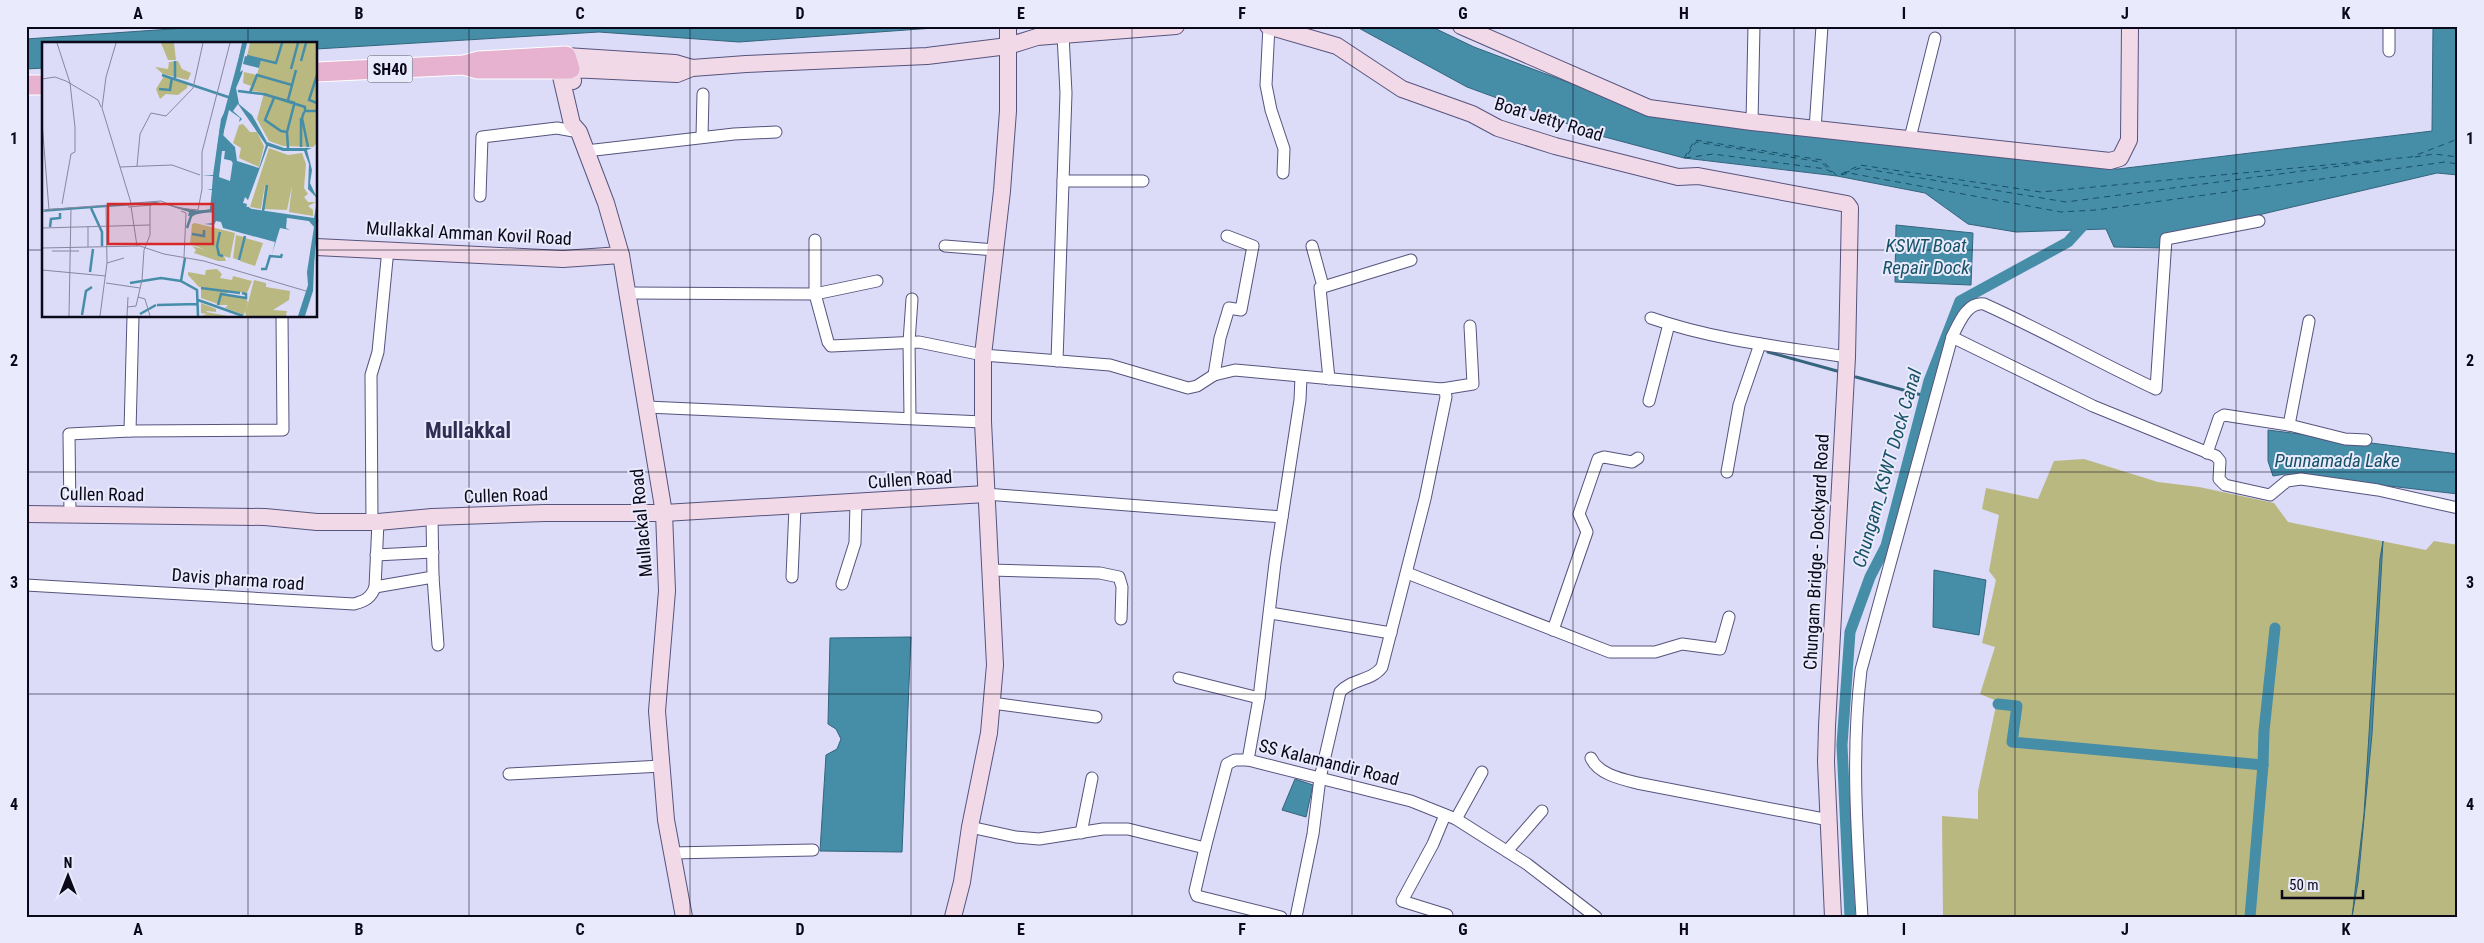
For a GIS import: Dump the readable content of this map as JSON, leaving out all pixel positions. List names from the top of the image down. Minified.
{"streets":{"main road":["SH40","Boat Jetty Road","Mullakkal Amman Kovil Road","Cullen Road","Mullackal Road","Chungam Bridge - Dockyard Road"],"street":["Davis pharma road","SS Kalamandir Road"]},"crossings":[["SH40","Mullackal Road"],["Boat Jetty Road","Chungam Bridge - Dockyard Road"],["Mullakkal Amman Kovil Road","Mullackal Road"],["Cullen Road","Mullackal Road"]],"districts":["Mullakkal"],"water":["KSWT Boat Repair Dock","Punnamada Lake","Chungam_KSWT Dock Canal"],"scale_bar":"50 m","north":"top","grid":{"columns":["A","B","C","D","E","F","G","H","I","J","K"],"rows":["1","2","3","4"]}}
